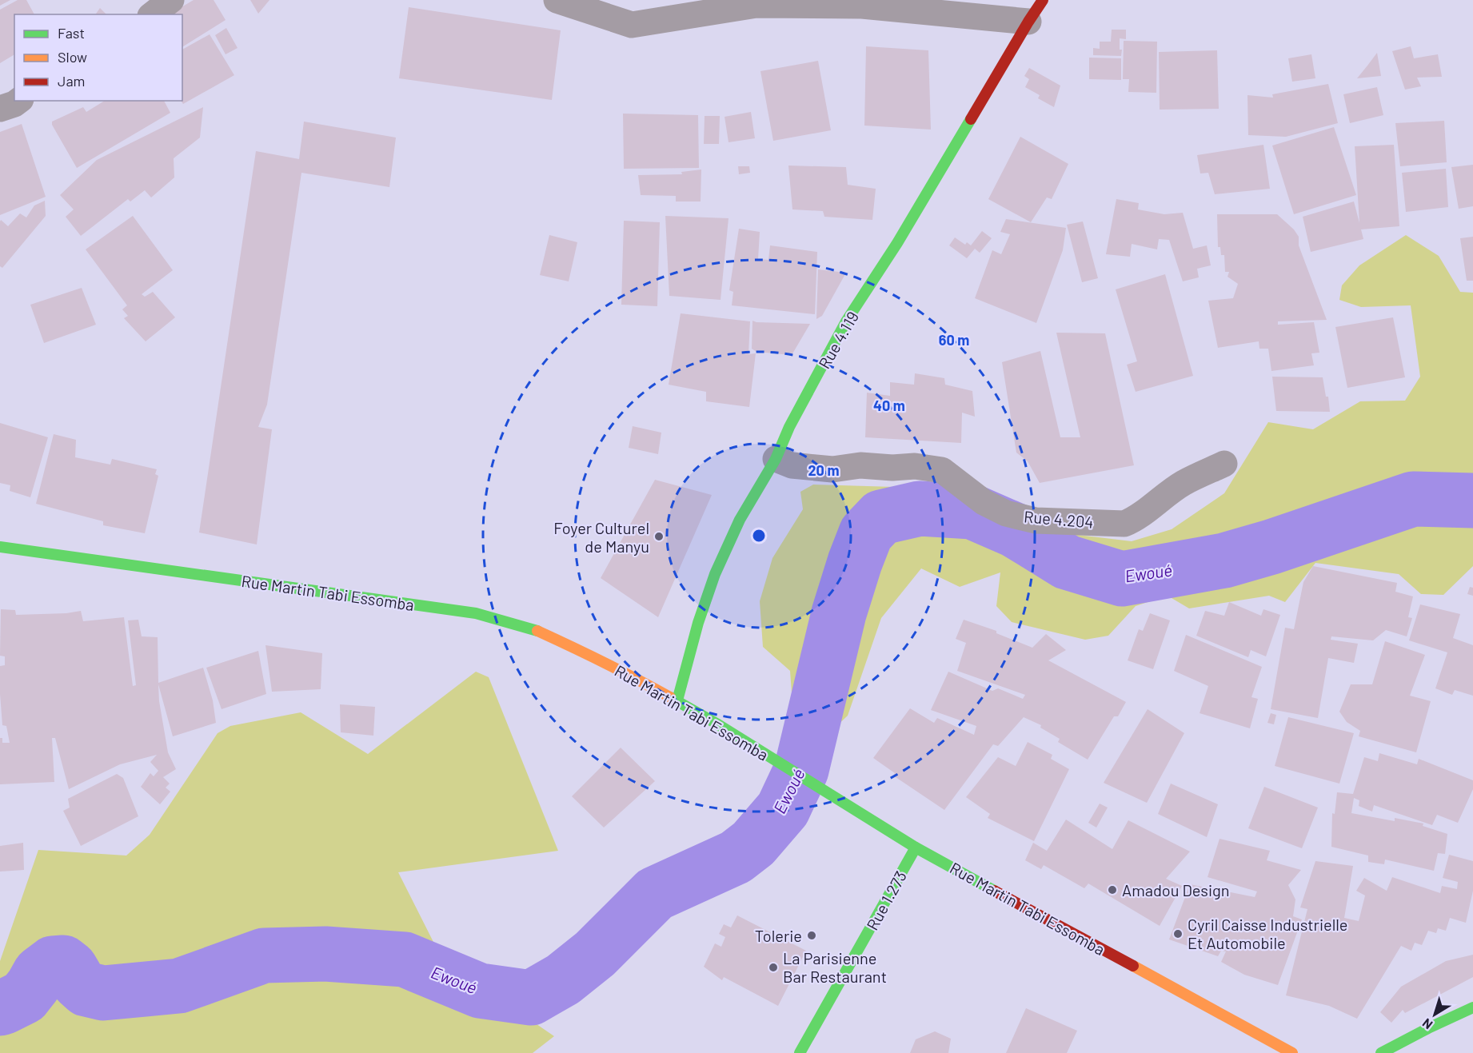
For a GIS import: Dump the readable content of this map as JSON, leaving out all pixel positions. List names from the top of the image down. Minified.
{"streets":{"main road":["Rue 4.119","Rue Martin Tabi Essomba","Rue 1.273"],"street":["Rue 4.204"]},"crossings":[["Rue 4.119","Rue 4.204"],["Rue 4.119","Rue Martin Tabi Essomba"],["Rue Martin Tabi Essomba","Rue 1.273"]],"water":["Ewoué"],"places":["Foyer Culturel de Manyu","Amadou Design","Cyril Caisse Industrielle Et Automobile","Tolerie","La Parisienne Bar Restaurant"],"legend":["Fast","Slow","Jam"],"north":"bottom left","rings":["60 m","40 m","20 m"]}
